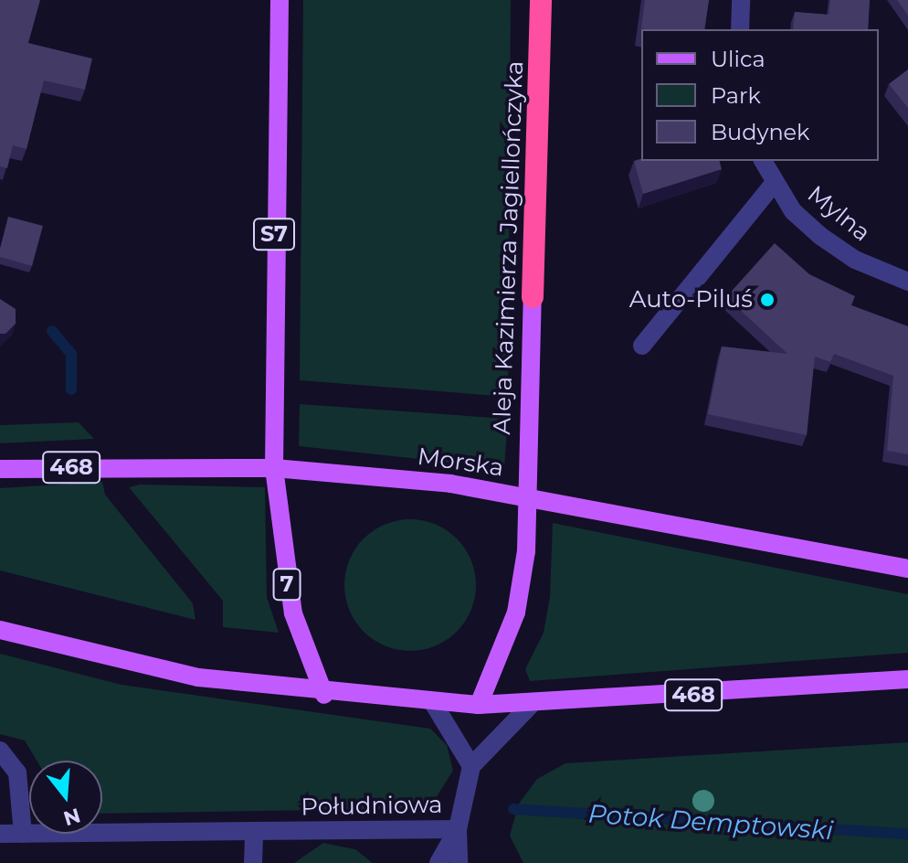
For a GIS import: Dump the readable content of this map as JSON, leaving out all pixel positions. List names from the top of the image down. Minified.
{"streets":{"highway":["Aleja Kazimierza Jagiellończyka"],"main road":["S7","Morska","468","7"],"street":["Mylna","Południowa"]},"crossings":[["S7","Morska"],["S7","7"],["Aleja Kazimierza Jagiellończyka","Morska"],["Aleja Kazimierza Jagiellończyka","468"],["Morska","7"],["468","7"]],"water":["Potok Demptowski"],"places":["Auto-Piluś"],"legend":["Ulica","Park","Budynek"],"north":"bottom"}
